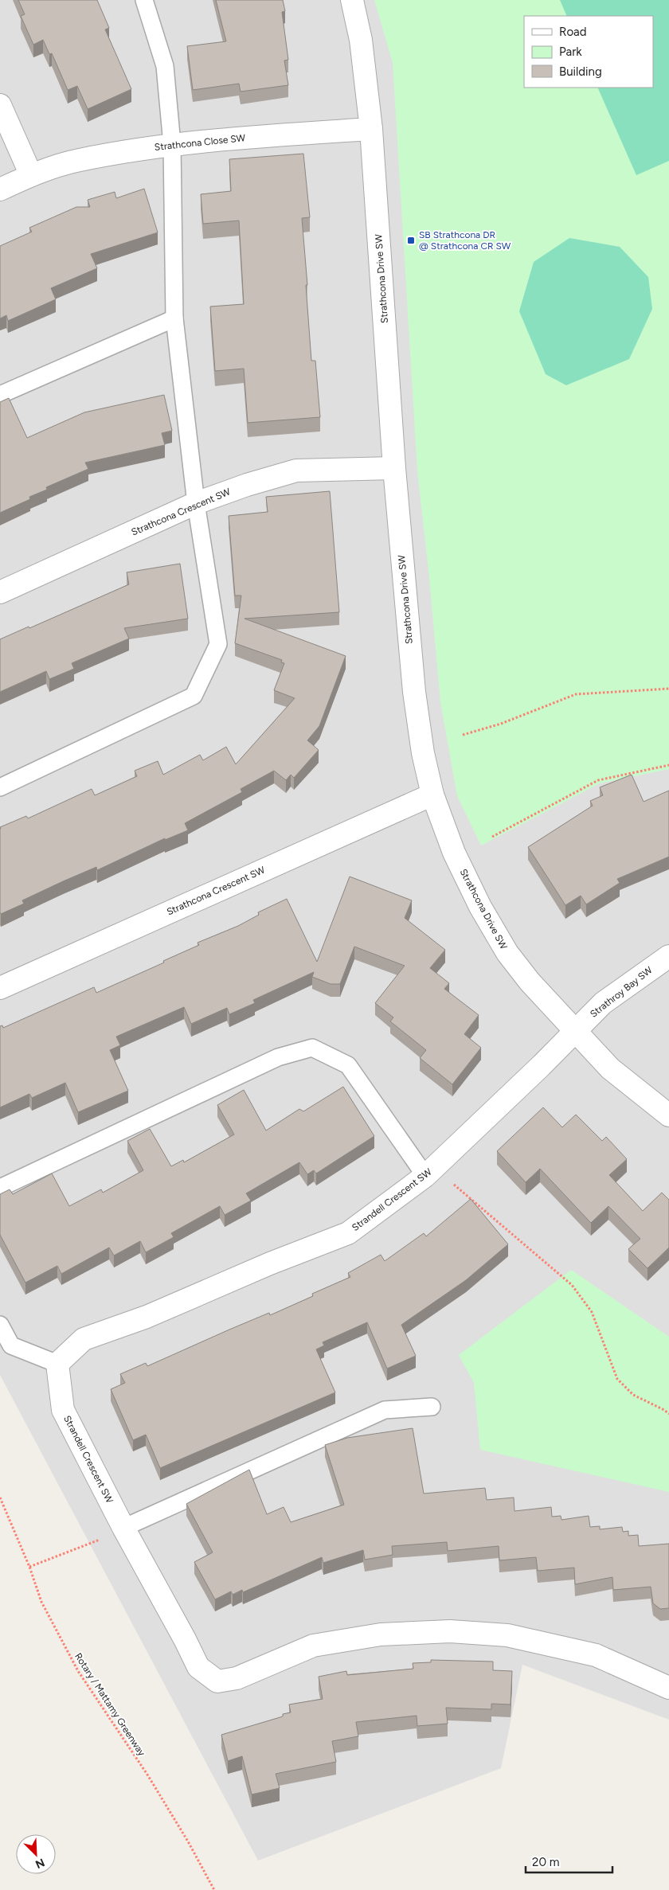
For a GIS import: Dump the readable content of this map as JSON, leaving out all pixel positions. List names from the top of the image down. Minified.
{"streets":{"street":["Strathcona Close SW","Strathcona Drive SW","Strathcona Crescent SW","Strathroy Bay SW","Strandell Crescent SW"],"path":["Rotary / Mattamy Greenway"]},"crossings":[["Strathcona Close SW","Strathcona Drive SW"],["Strathcona Drive SW","Strathcona Crescent SW"],["Strathcona Drive SW","Strathroy Bay SW"],["Strathcona Drive SW","Strandell Crescent SW"],["Strathroy Bay SW","Strandell Crescent SW"]],"places":{"transit":["SB Strathcona DR @ Strathcona CR SW"]},"legend":["Road","Park","Building"],"scale_bar":"20 m","north":"bottom right"}
